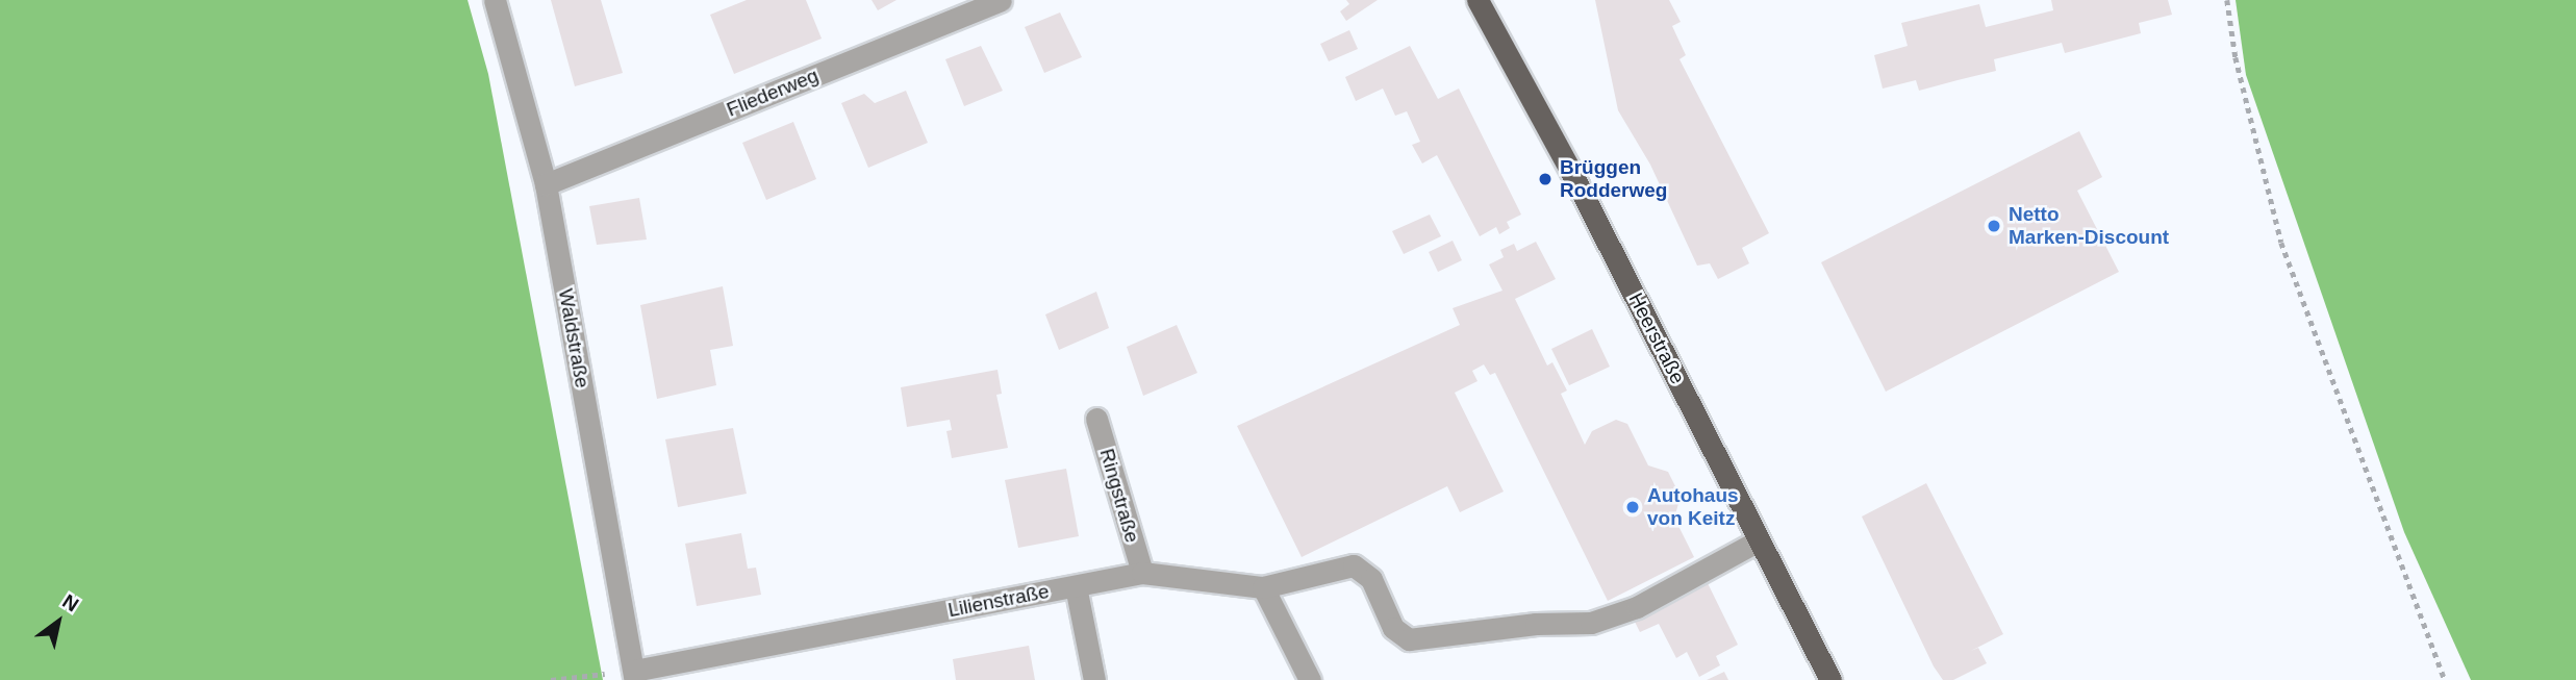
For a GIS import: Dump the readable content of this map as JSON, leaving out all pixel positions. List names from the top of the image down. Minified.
{"streets":{"main road":["Heerstraße"],"street":["Fliederweg","Waldstraße","Ringstraße","Lilienstraße"]},"crossings":[["Fliederweg","Waldstraße"],["Waldstraße","Lilienstraße"],["Ringstraße","Lilienstraße"]],"places":["Brüggen Rodderweg","Netto Marken-Discount","Autohaus von Keitz"],"north":"top right"}
